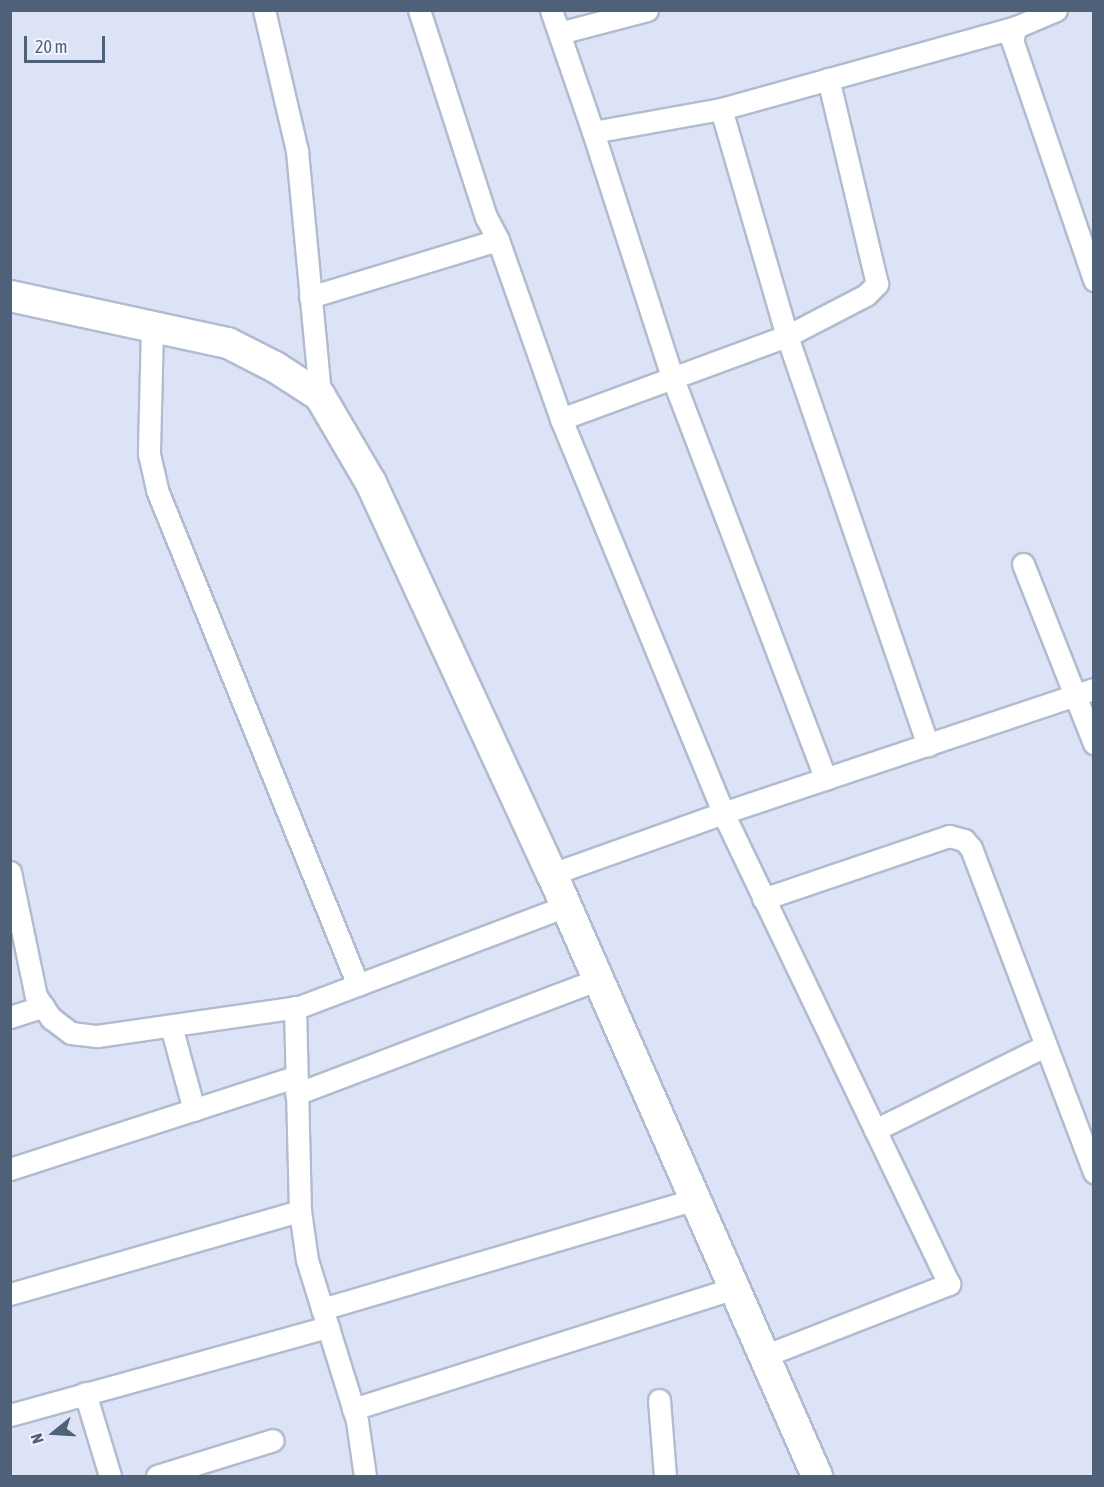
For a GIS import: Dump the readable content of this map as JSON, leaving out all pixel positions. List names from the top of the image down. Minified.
{"scale_bar":"20 m","north":"left"}
